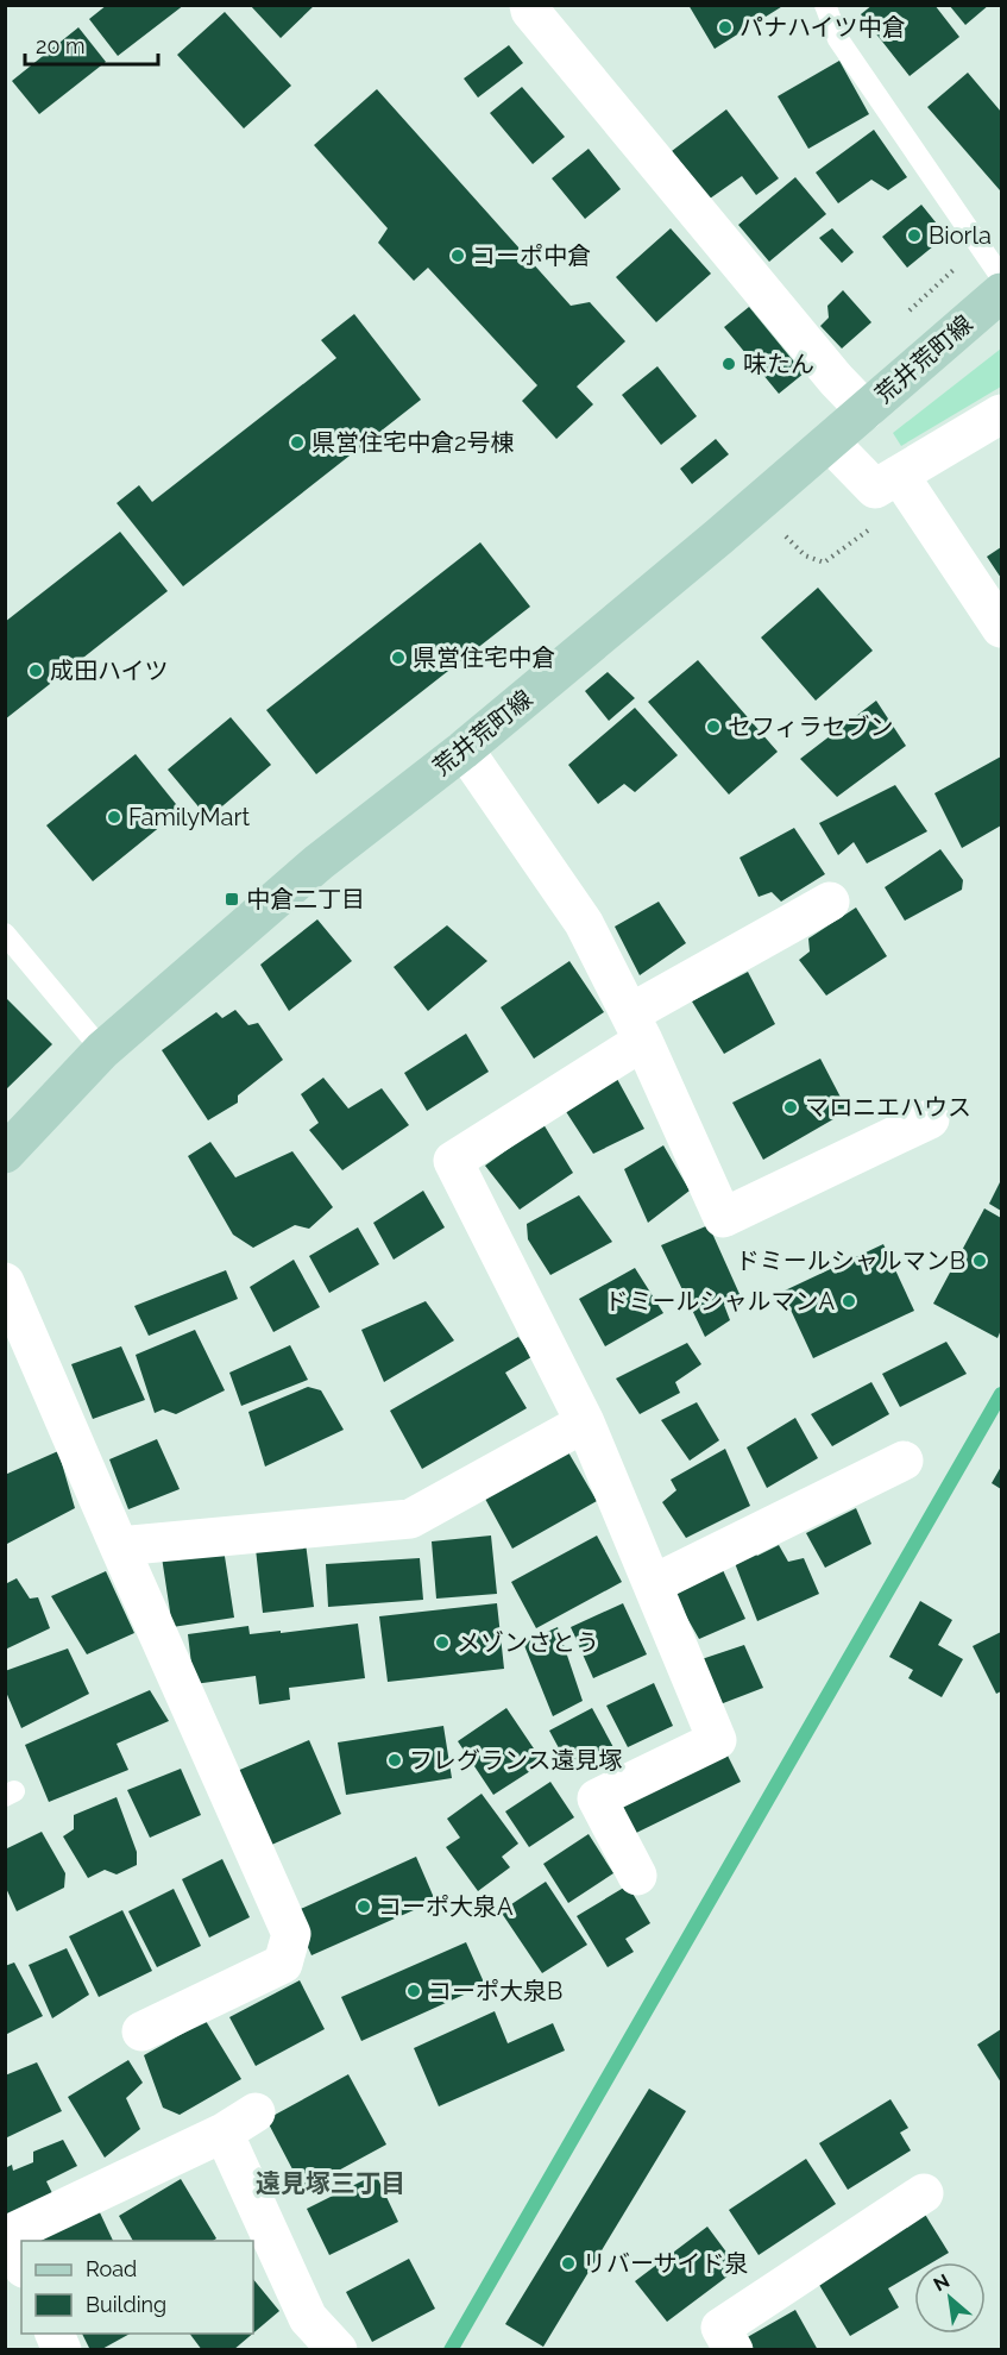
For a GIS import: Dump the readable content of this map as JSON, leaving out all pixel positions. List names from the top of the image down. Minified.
{"streets":{"main road":["荒井荒町線"]},"districts":["遠見塚三丁目"],"places":{"other":["パナハイツ中倉","Biorla","コーポ中倉","味たん","県営住宅中倉2号棟","県営住宅中倉","成田ハイツ","セフィラセブン","FamilyMart","マロニエハウス","ドミールシャルマンB","ドミールシャルマンA","メゾンさとう","フレグランス遠見塚","コーポ大泉A","コーポ大泉B","リバーサイド泉"],"transit":["中倉二丁目"]},"legend":["Road","Building"],"scale_bar":"20 m","north":"top left"}
